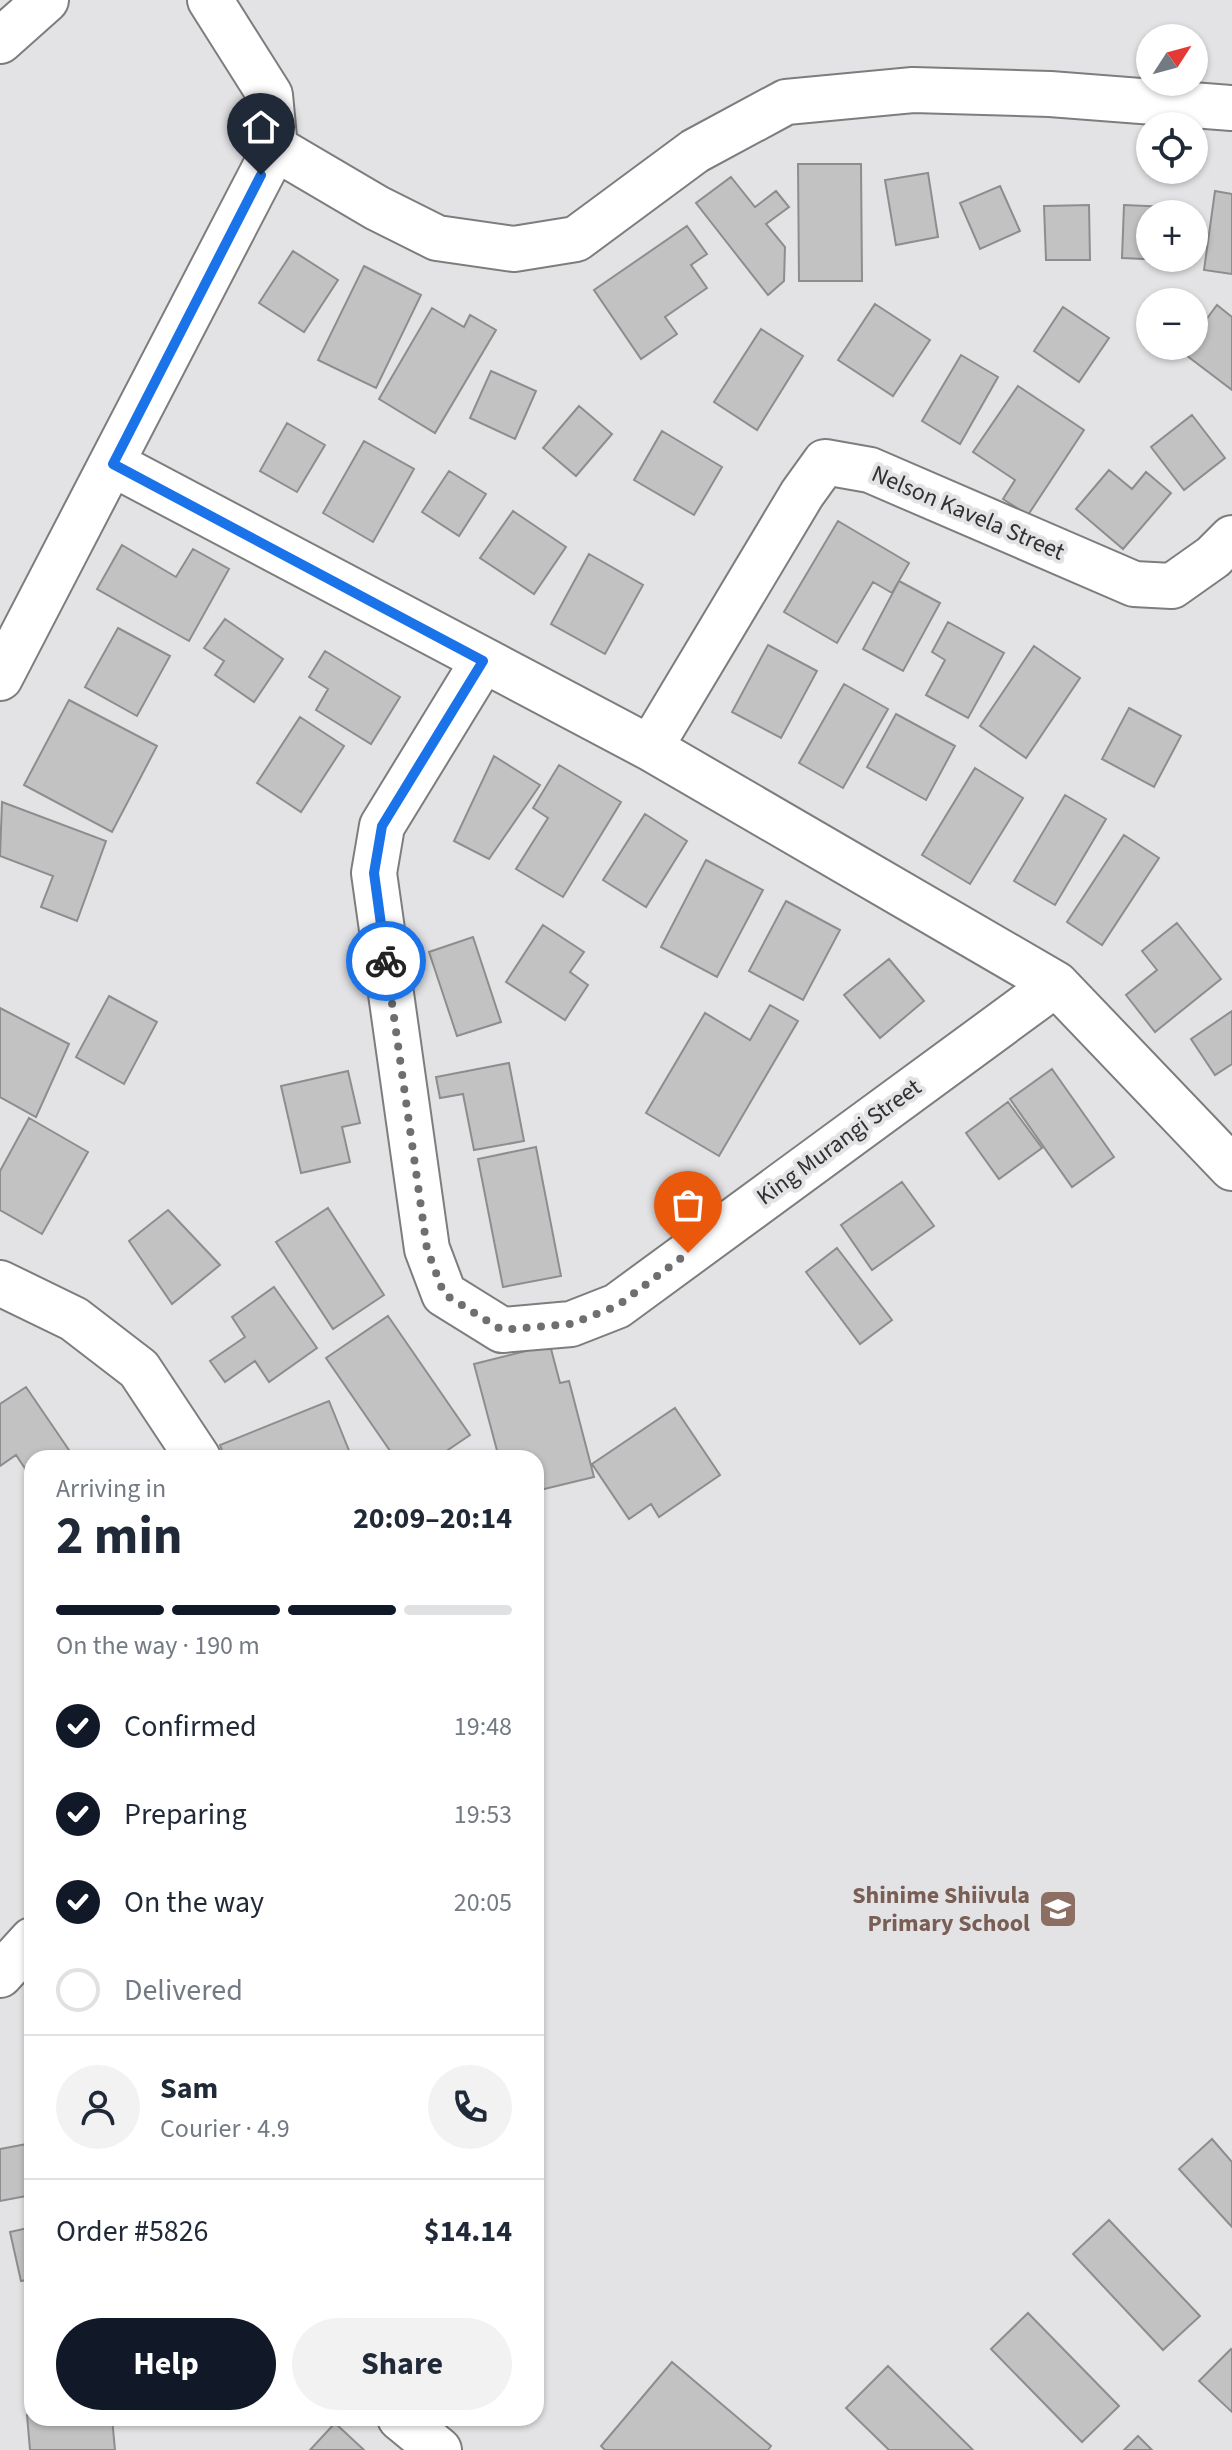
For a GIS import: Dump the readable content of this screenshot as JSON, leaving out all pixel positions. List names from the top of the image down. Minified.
{"streets":{"street":["Nelson Kavela Street","King Murangi Street"]},"places":{"school or university":["Shinime Shiivula Primary School"]},"north":"top right","page":{"map_buttons":["+","−"],"heading":["2 min","Arriving in","20:09–20:14"],"panel":["Sam","Courier · 4.9","Order #5826","$14.14"],"bar":"On the way · 190 m","list":[["Confirmed","19:48"],["Preparing","19:53"],["On the way","20:05"],"Delivered"],"buttons":["Help","Share"]}}
